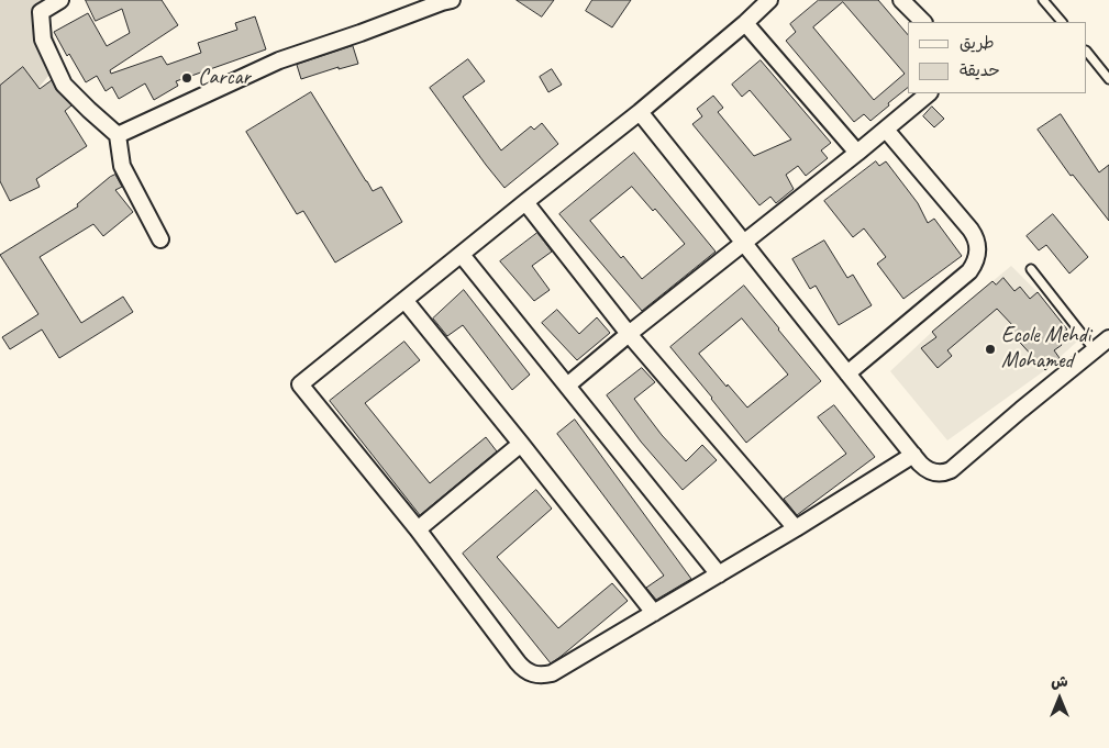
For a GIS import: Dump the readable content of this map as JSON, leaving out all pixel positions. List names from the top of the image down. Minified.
{"places":["Carcar","Ecole Mehdi Mohamed"],"legend":["طريق","حديقة"],"north":"top"}
